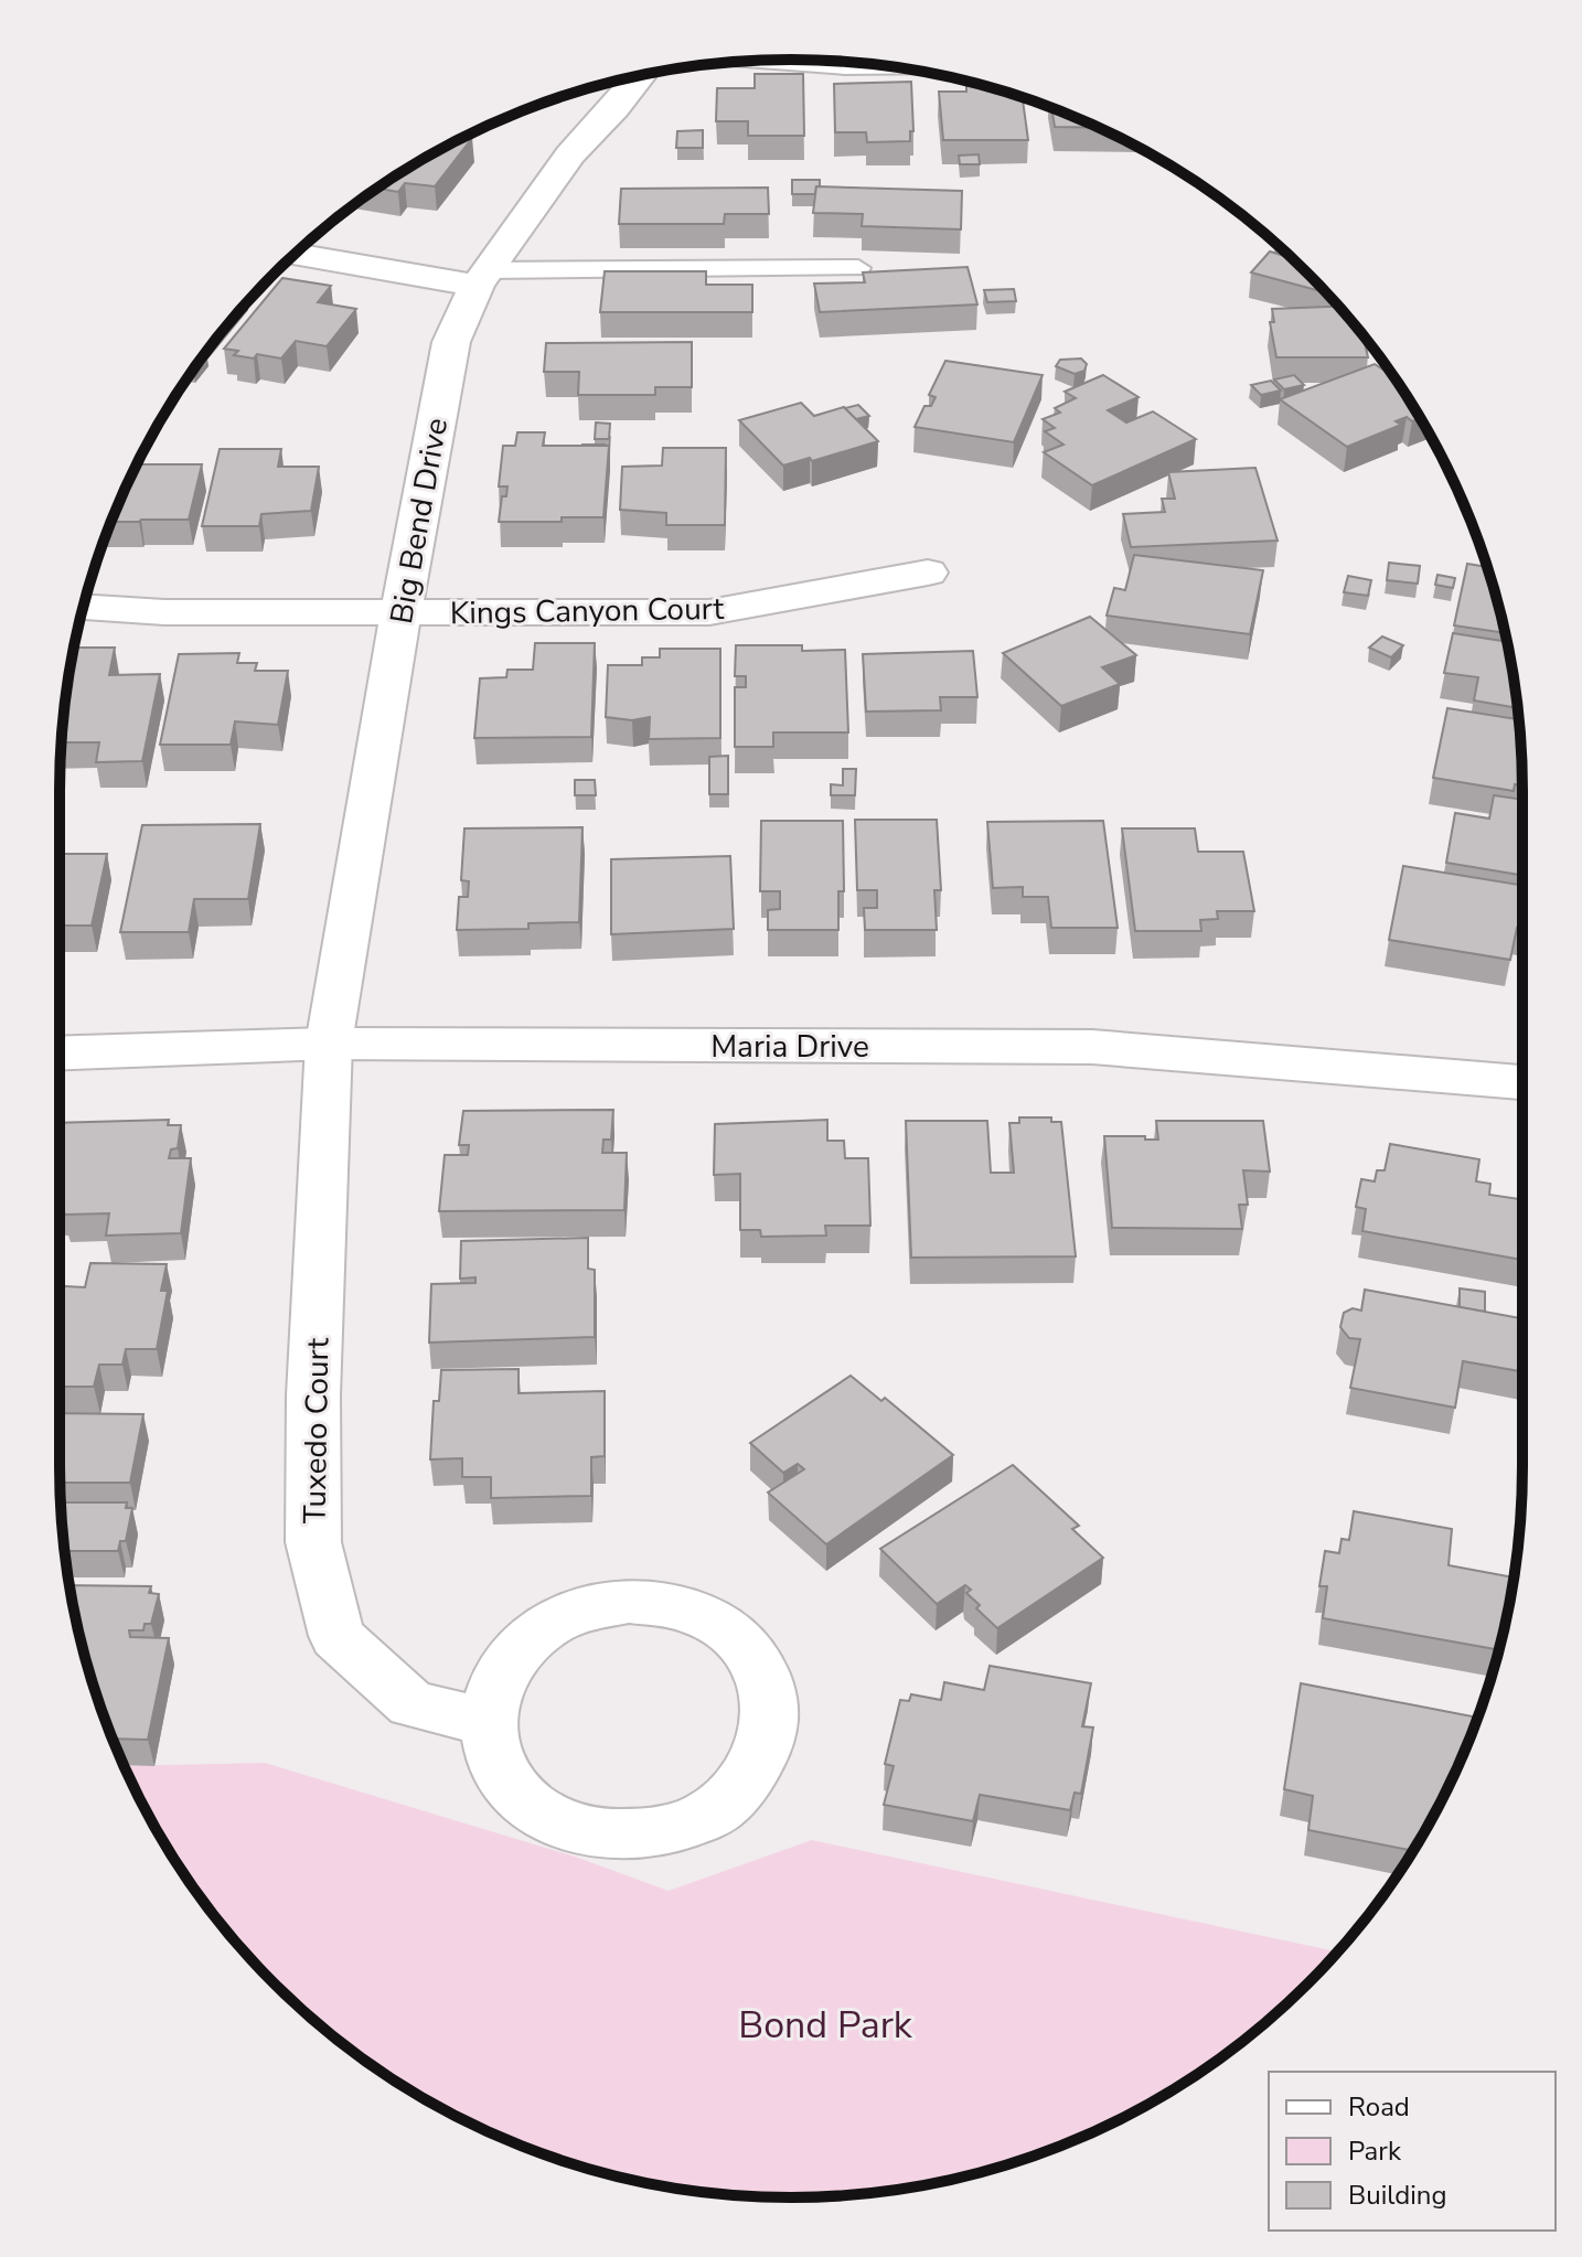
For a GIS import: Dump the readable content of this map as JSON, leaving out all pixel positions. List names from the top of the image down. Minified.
{"streets":{"street":["Big Bend Drive","Kings Canyon Court","Maria Drive","Tuxedo Court"]},"crossings":[["Big Bend Drive","Kings Canyon Court"],["Big Bend Drive","Maria Drive"],["Big Bend Drive","Tuxedo Court"],["Maria Drive","Tuxedo Court"]],"parks":["Bond Park"],"legend":["Road","Park","Building"]}
